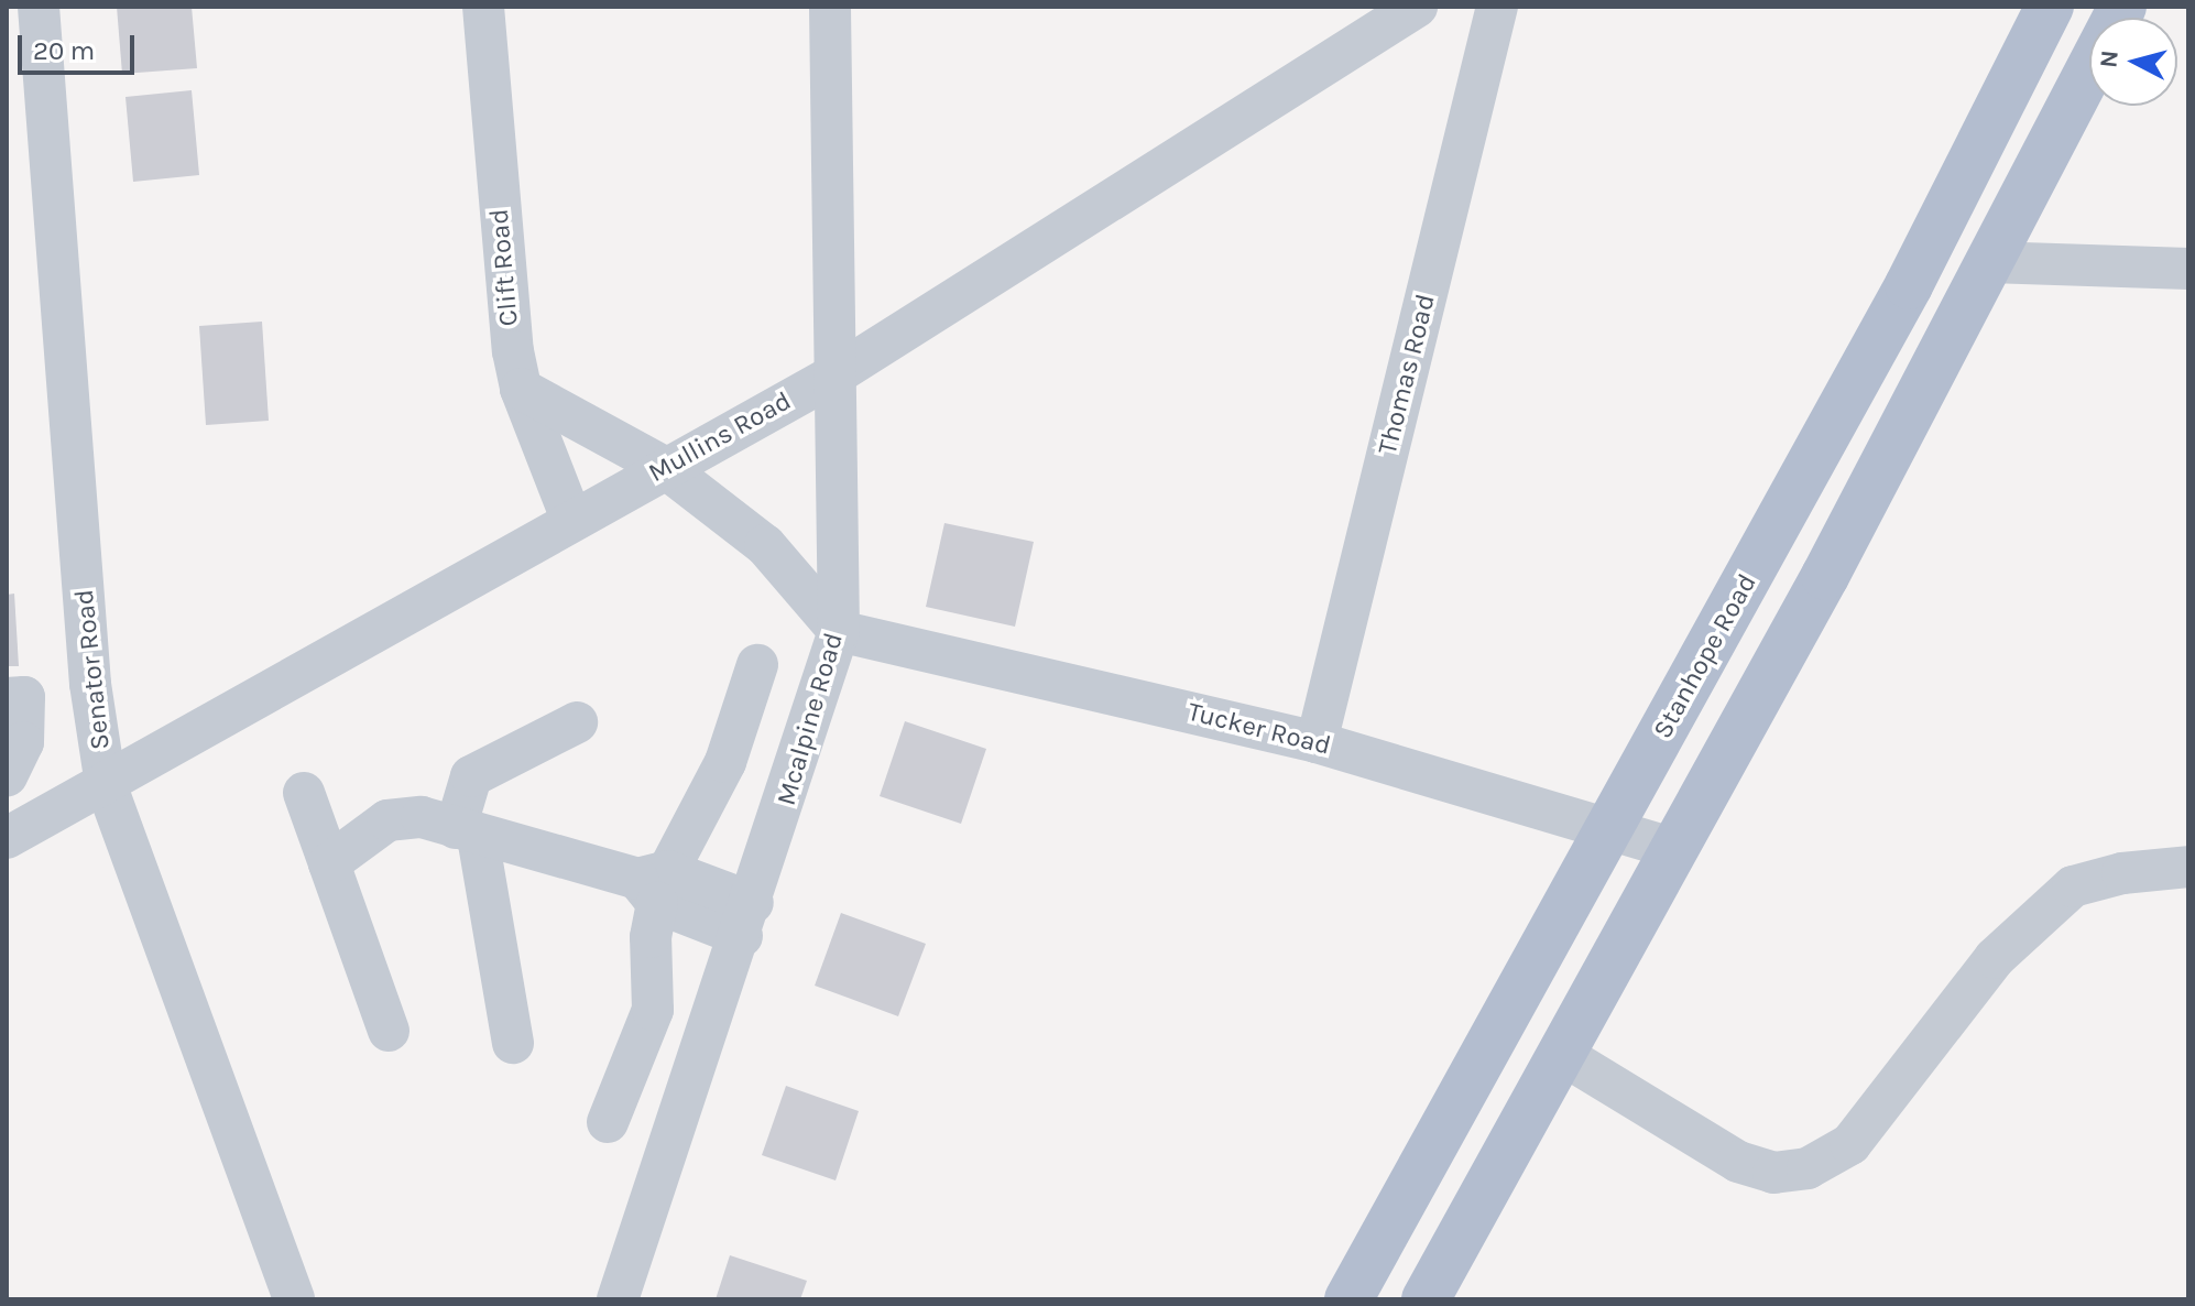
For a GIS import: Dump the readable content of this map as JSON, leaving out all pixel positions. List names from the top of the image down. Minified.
{"streets":{"main road":["Stanhope Road"],"street":["Clift Road","Thomas Road","Mullins Road","Senator Road","Mcalpine Road","Tucker Road"]},"crossings":[["Clift Road","Mullins Road"],["Thomas Road","Tucker Road"],["Mullins Road","Senator Road"],["Mullins Road","Mcalpine Road"],["Stanhope Road","Tucker Road"],["Mcalpine Road","Tucker Road"]],"scale_bar":"20 m","north":"left"}
